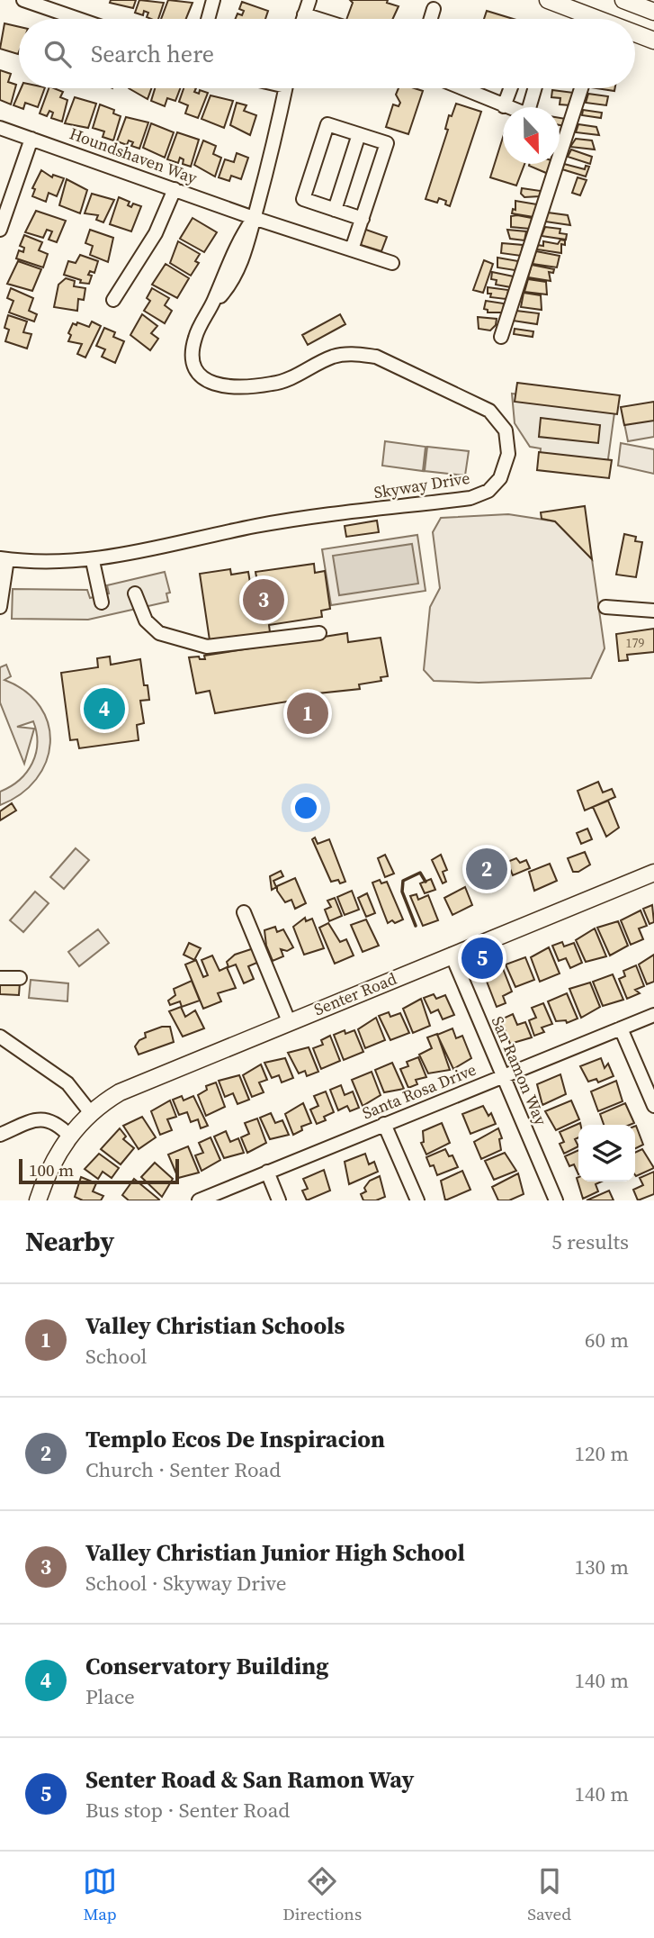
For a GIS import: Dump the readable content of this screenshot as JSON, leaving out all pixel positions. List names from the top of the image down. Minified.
{"streets":{"main road":["Senter Road"],"street":["Houndshaven Way","Skyway Drive","San Ramon Way","Santa Rosa Drive"]},"crossings":[["Houndshaven Way","Skyway Drive"],["Senter Road","San Ramon Way"],["San Ramon Way","Santa Rosa Drive"]],"house_numbers":["179"],"scale_bar":"100 m","north":"bottom","page":{"search":"Search here","pins":["3","4","1","2","5"],"scale":"100 m","heading":["Nearby","5 results"],"list":[{"mark":"1","name":"Valley Christian Schools","note":"School","value":"60 m"},{"mark":"2","name":"Templo Ecos De Inspiracion","note":"Church · Senter Road","value":"120 m"},{"mark":"3","name":"Valley Christian Junior High School","note":"School · Skyway Drive","value":"130 m"},{"mark":"4","name":"Conservatory Building","note":"Place","value":"140 m"},{"mark":"5","name":"Senter Road & San Ramon Way","note":"Bus stop · Senter Road","value":"140 m"}],"nav":["Map","Directions","Saved"]}}
